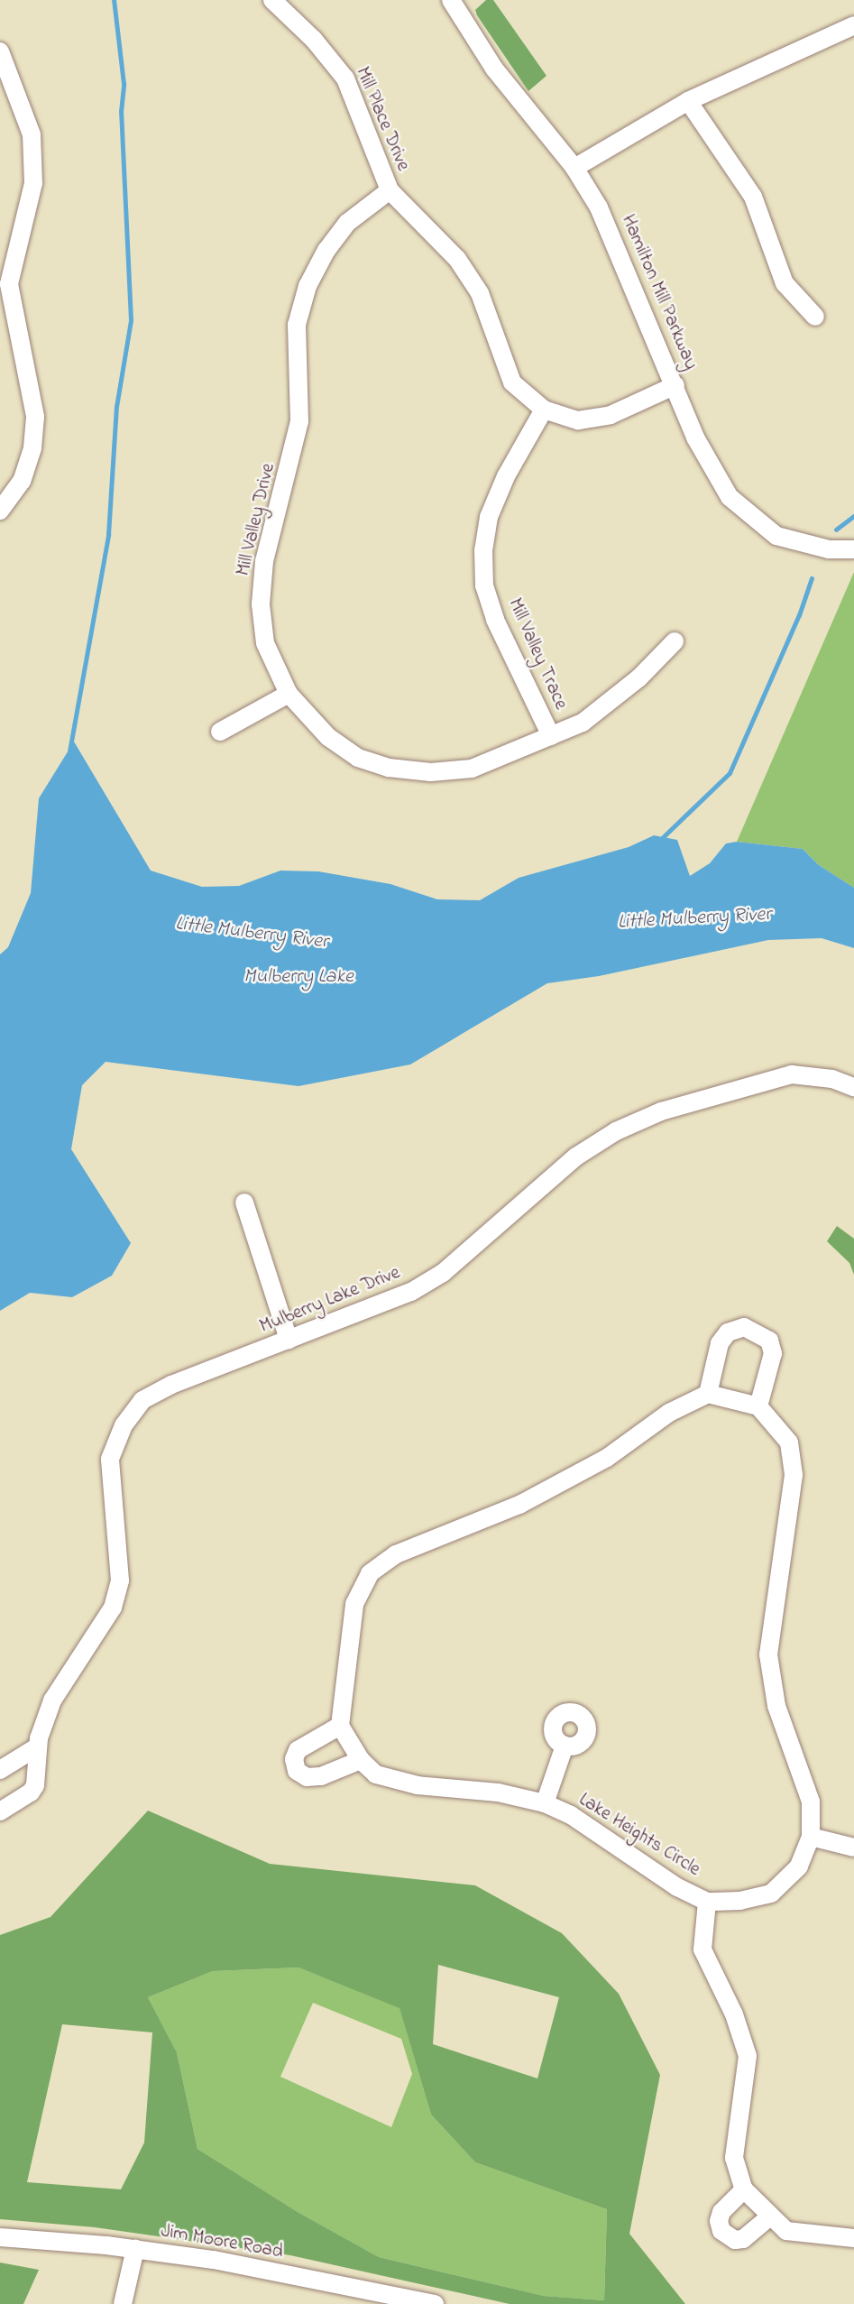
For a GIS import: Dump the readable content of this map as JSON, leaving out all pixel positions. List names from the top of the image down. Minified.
{"streets":{"street":["Mill Place Drive","Hamilton Mill Parkway","Mill Valley Drive","Mill Valley Trace","Mulberry Lake Drive","Lake Heights Circle","Jim Moore Road"]},"crossings":[["Mill Place Drive","Hamilton Mill Parkway"],["Mill Place Drive","Mill Valley Drive"],["Mill Place Drive","Mill Valley Trace"],["Mill Valley Drive","Mill Valley Trace"]],"water":["Little Mulberry River","Mulberry Lake"]}
